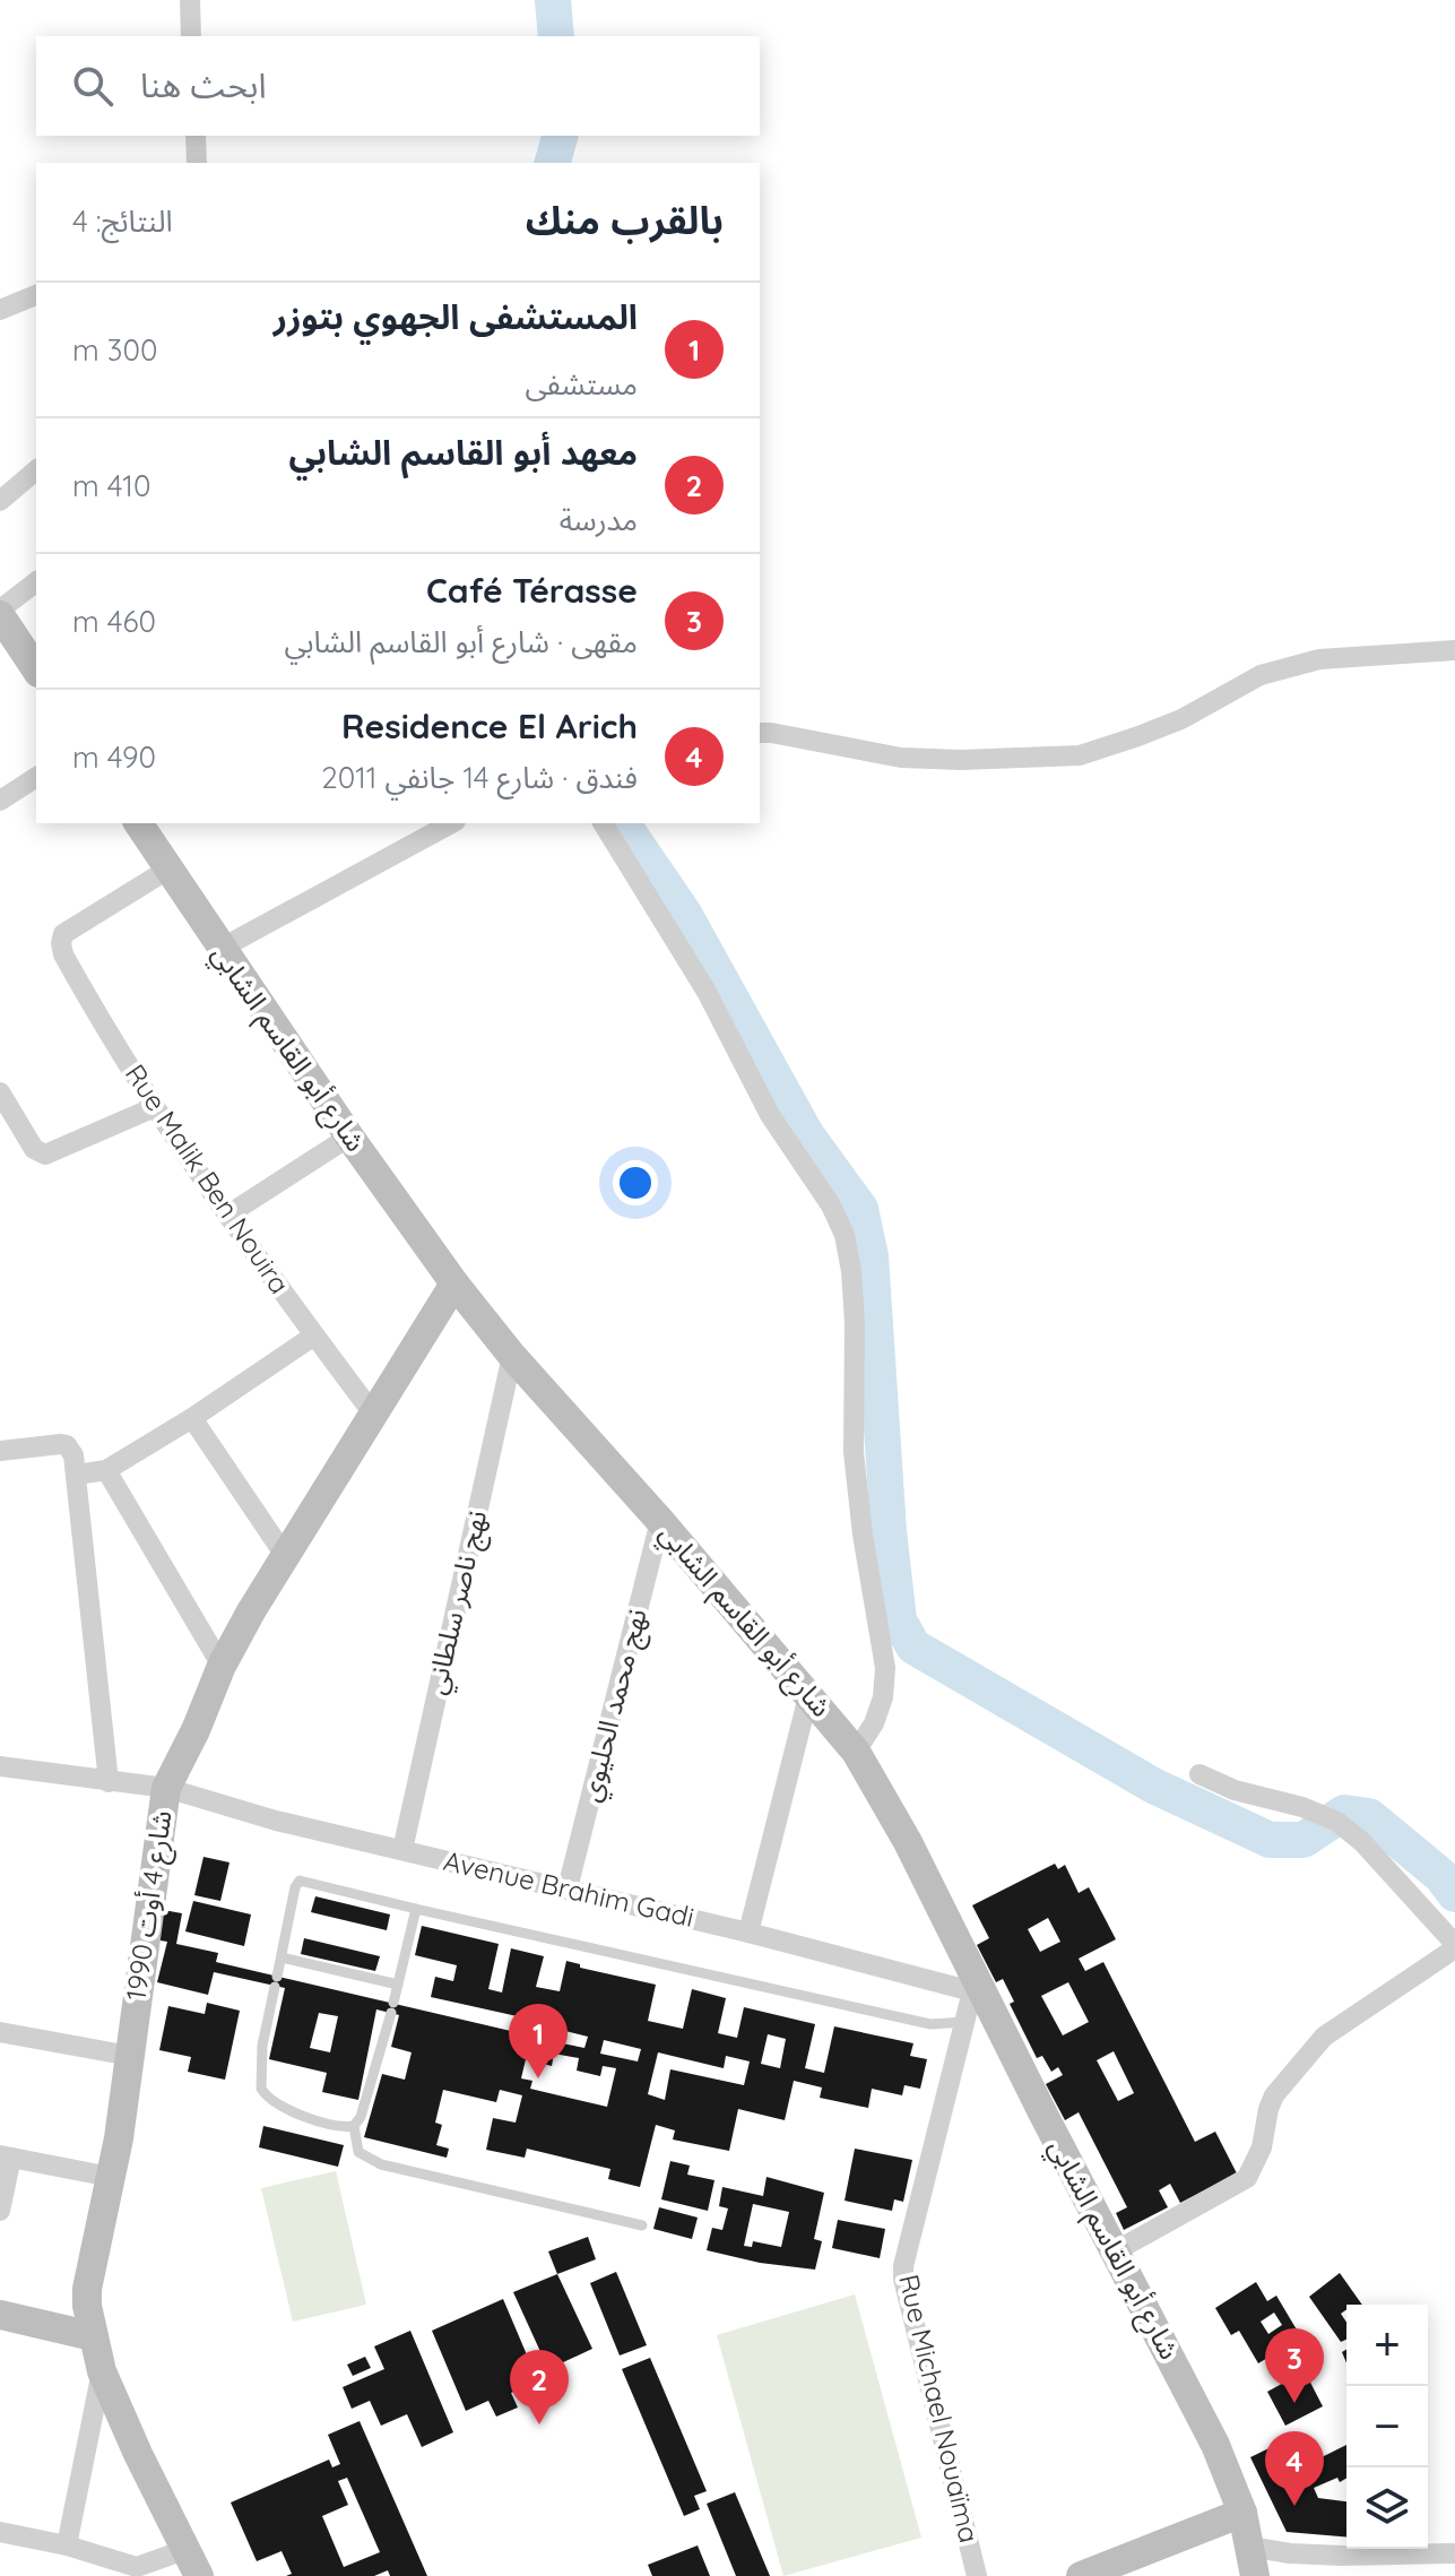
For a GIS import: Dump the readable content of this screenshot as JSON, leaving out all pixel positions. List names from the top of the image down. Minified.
{"streets":{"main road":["شارع أبو القاسم الشابي","شارع 4 أوت 1990"],"street":["Rue Malik Ben Nouira","نهج ناصر سلطاني","نهج محمد الحليوي","Avenue Brahim Gadi","Rue Michael Nouaïma"]},"crossings":[["شارع أبو القاسم الشابي","Rue Malik Ben Nouira"],["شارع أبو القاسم الشابي","نهج ناصر سلطاني"],["شارع أبو القاسم الشابي","نهج محمد الحليوي"],["شارع أبو القاسم الشابي","Avenue Brahim Gadi"],["شارع أبو القاسم الشابي","شارع 4 أوت 1990"],["شارع أبو القاسم الشابي","Rue Michael Nouaïma"],["Rue Malik Ben Nouira","شارع 4 أوت 1990"],["نهج ناصر سلطاني","Avenue Brahim Gadi"],["نهج محمد الحليوي","Avenue Brahim Gadi"],["Avenue Brahim Gadi","شارع 4 أوت 1990"],["Avenue Brahim Gadi","Rue Michael Nouaïma"]],"page":{"search":"ابحث هنا","heading":["بالقرب منك","النتائج: 4"],"list":[{"mark":"1","name":"المستشفى الجهوي بتوزر","note":"مستشفى","value":"300 m"},{"mark":"2","name":"معهد أبو القاسم الشابي","note":"مدرسة","value":"410 m"},{"mark":"3","name":"Café Térasse","note":"مقهى · شارع أبو القاسم الشابي","value":"460 m"},{"mark":"4","name":"Residence El Arich","note":"فندق · شارع 14 جانفي 2011","value":"490 m"}],"pins":["1","3","2","4"],"map_buttons":["+","−"]}}
